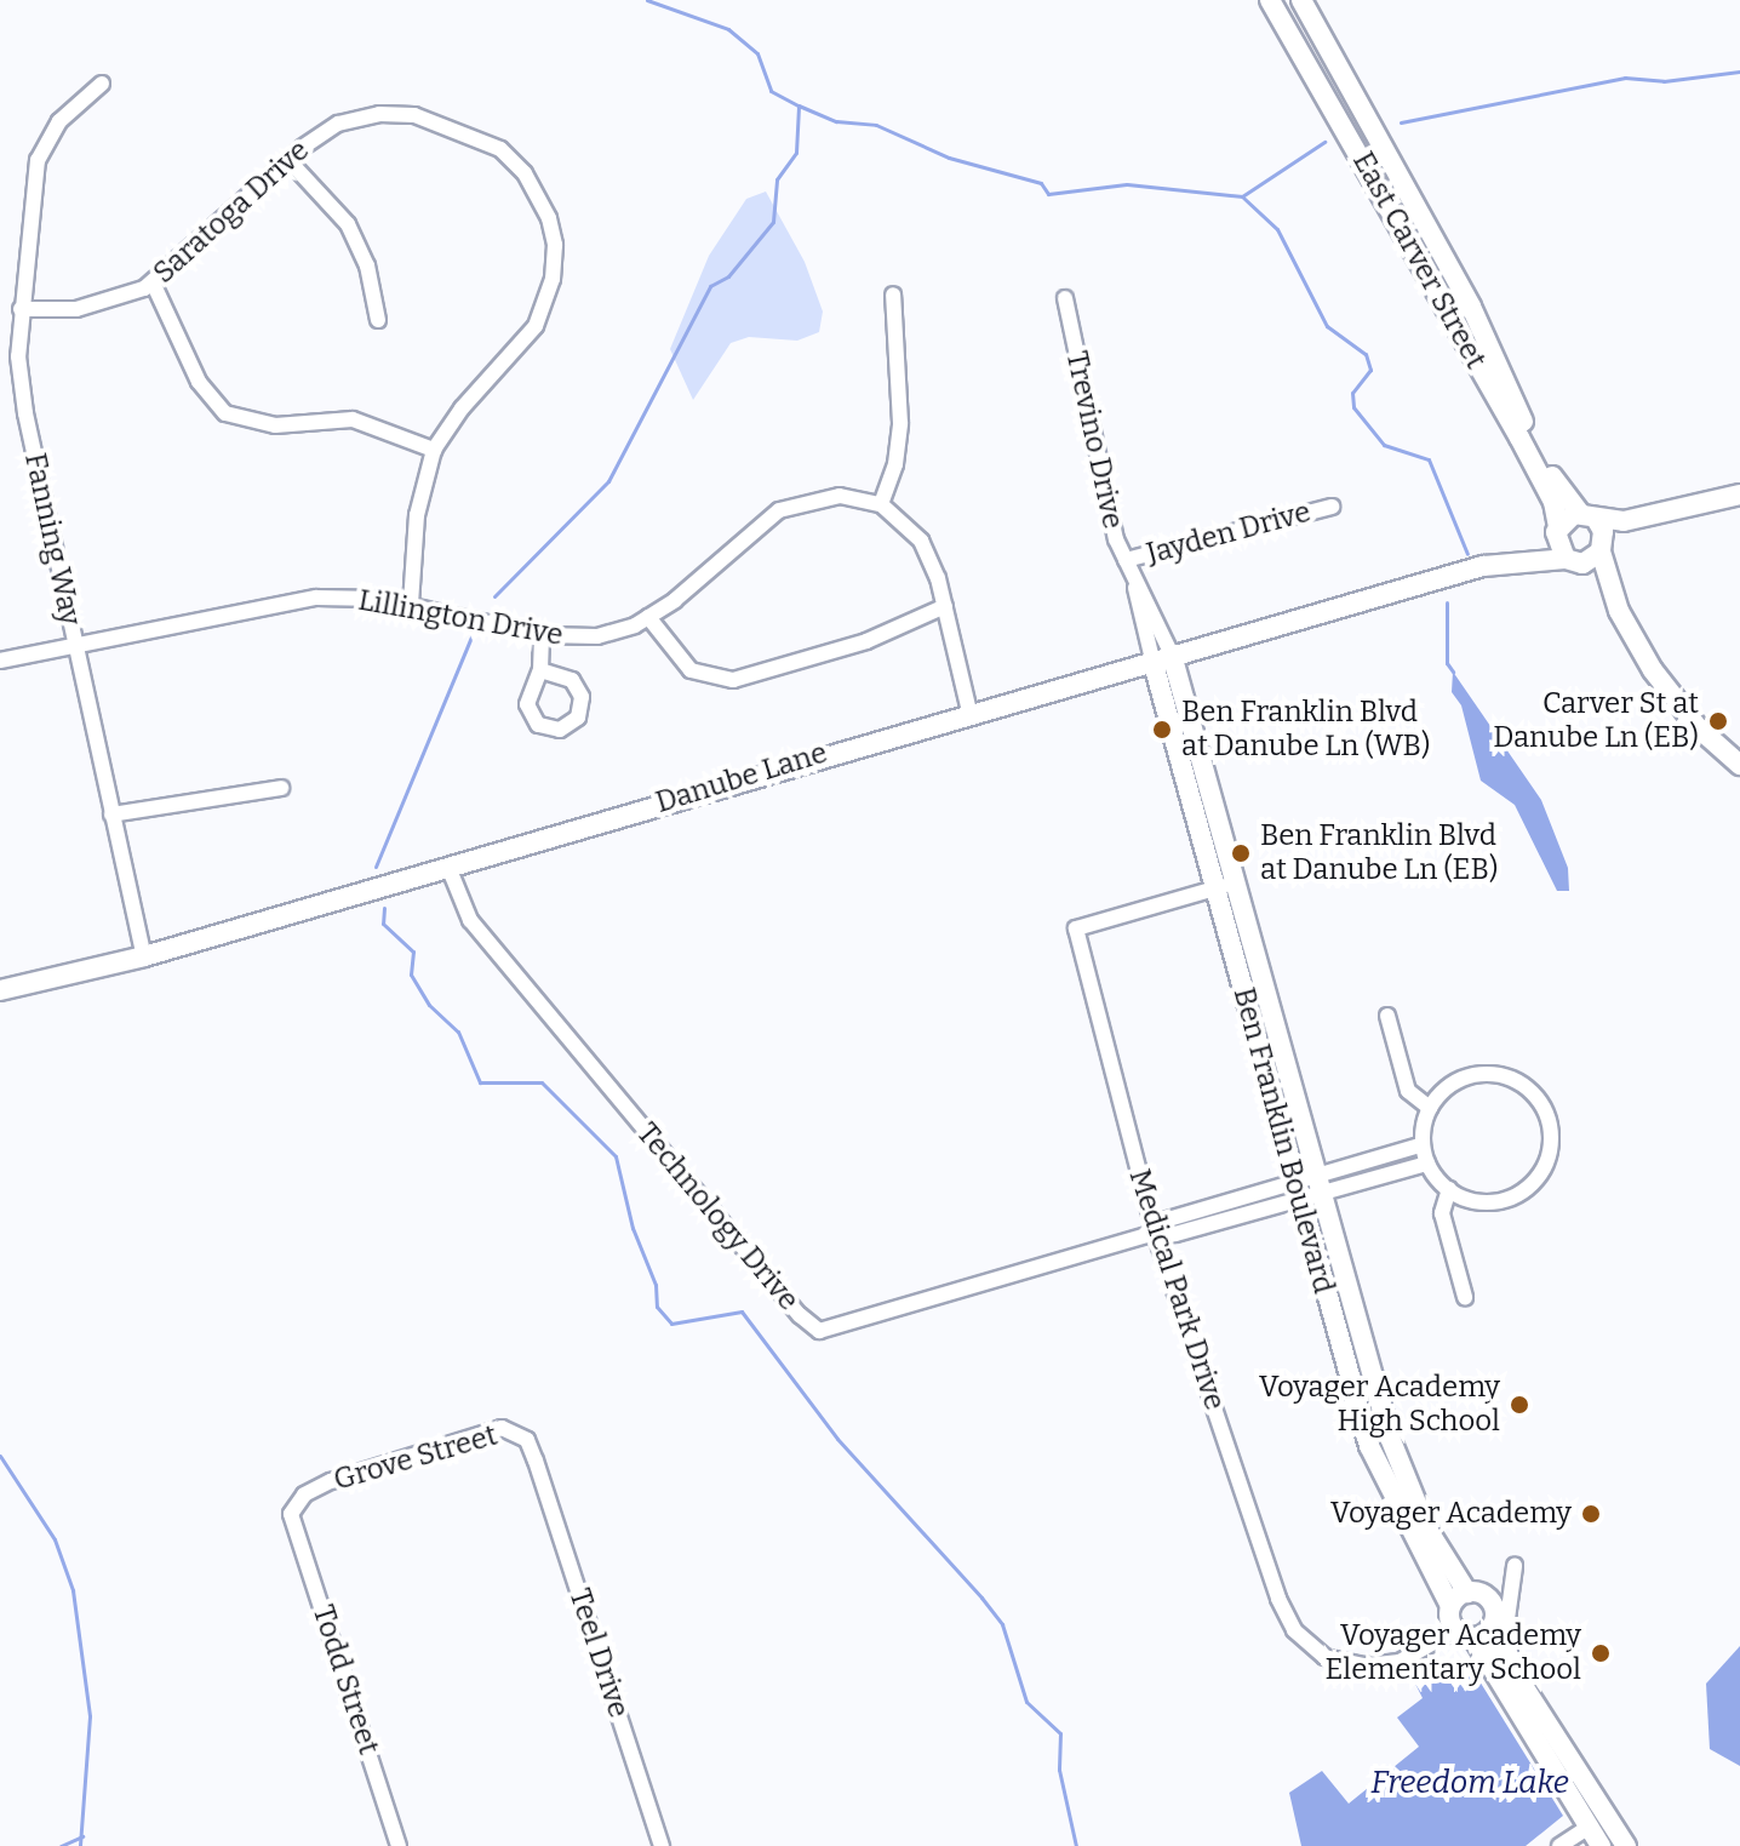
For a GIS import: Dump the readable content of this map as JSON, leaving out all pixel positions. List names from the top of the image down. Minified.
{"streets":{"street":["Saratoga Drive","East Carver Street","Trevino Drive","Jayden Drive","Fanning Way","Lillington Drive","Danube Lane","Ben Franklin Boulevard","Technology Drive","Medical Park Drive","Grove Street","Teel Drive","Todd Street"]},"crossings":[["Saratoga Drive","Fanning Way"],["Saratoga Drive","Lillington Drive"],["East Carver Street","Danube Lane"],["Trevino Drive","Jayden Drive"],["Trevino Drive","Danube Lane"],["Trevino Drive","Ben Franklin Boulevard"],["Fanning Way","Lillington Drive"],["Fanning Way","Danube Lane"],["Danube Lane","Ben Franklin Boulevard"],["Danube Lane","Technology Drive"],["Ben Franklin Boulevard","Technology Drive"],["Ben Franklin Boulevard","Medical Park Drive"],["Technology Drive","Medical Park Drive"],["Grove Street","Teel Drive"],["Grove Street","Todd Street"]],"water":["Freedom Lake"],"places":["Carver St at Danube Ln (EB)","Ben Franklin Blvd at Danube Ln (WB)","Ben Franklin Blvd at Danube Ln (EB)","Voyager Academy High School","Voyager Academy","Voyager Academy Elementary School"]}
